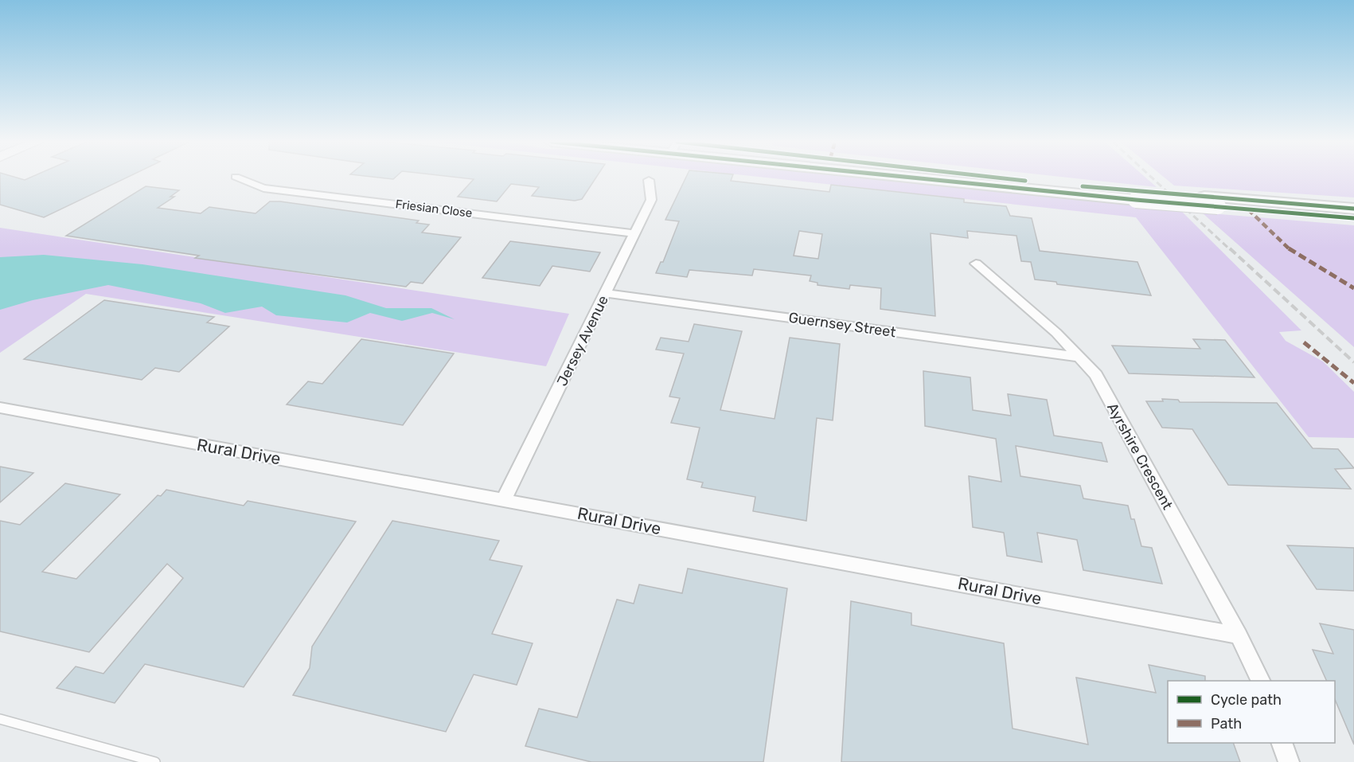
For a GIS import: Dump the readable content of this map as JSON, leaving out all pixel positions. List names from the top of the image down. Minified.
{"streets":{"street":["Friesian Close","Guernsey Street","Jersey Avenue","Rural Drive","Ayrshire Crescent"]},"crossings":[["Friesian Close","Jersey Avenue"],["Guernsey Street","Jersey Avenue"],["Guernsey Street","Ayrshire Crescent"],["Jersey Avenue","Rural Drive"],["Rural Drive","Ayrshire Crescent"]],"legend":["Cycle path","Path"]}
